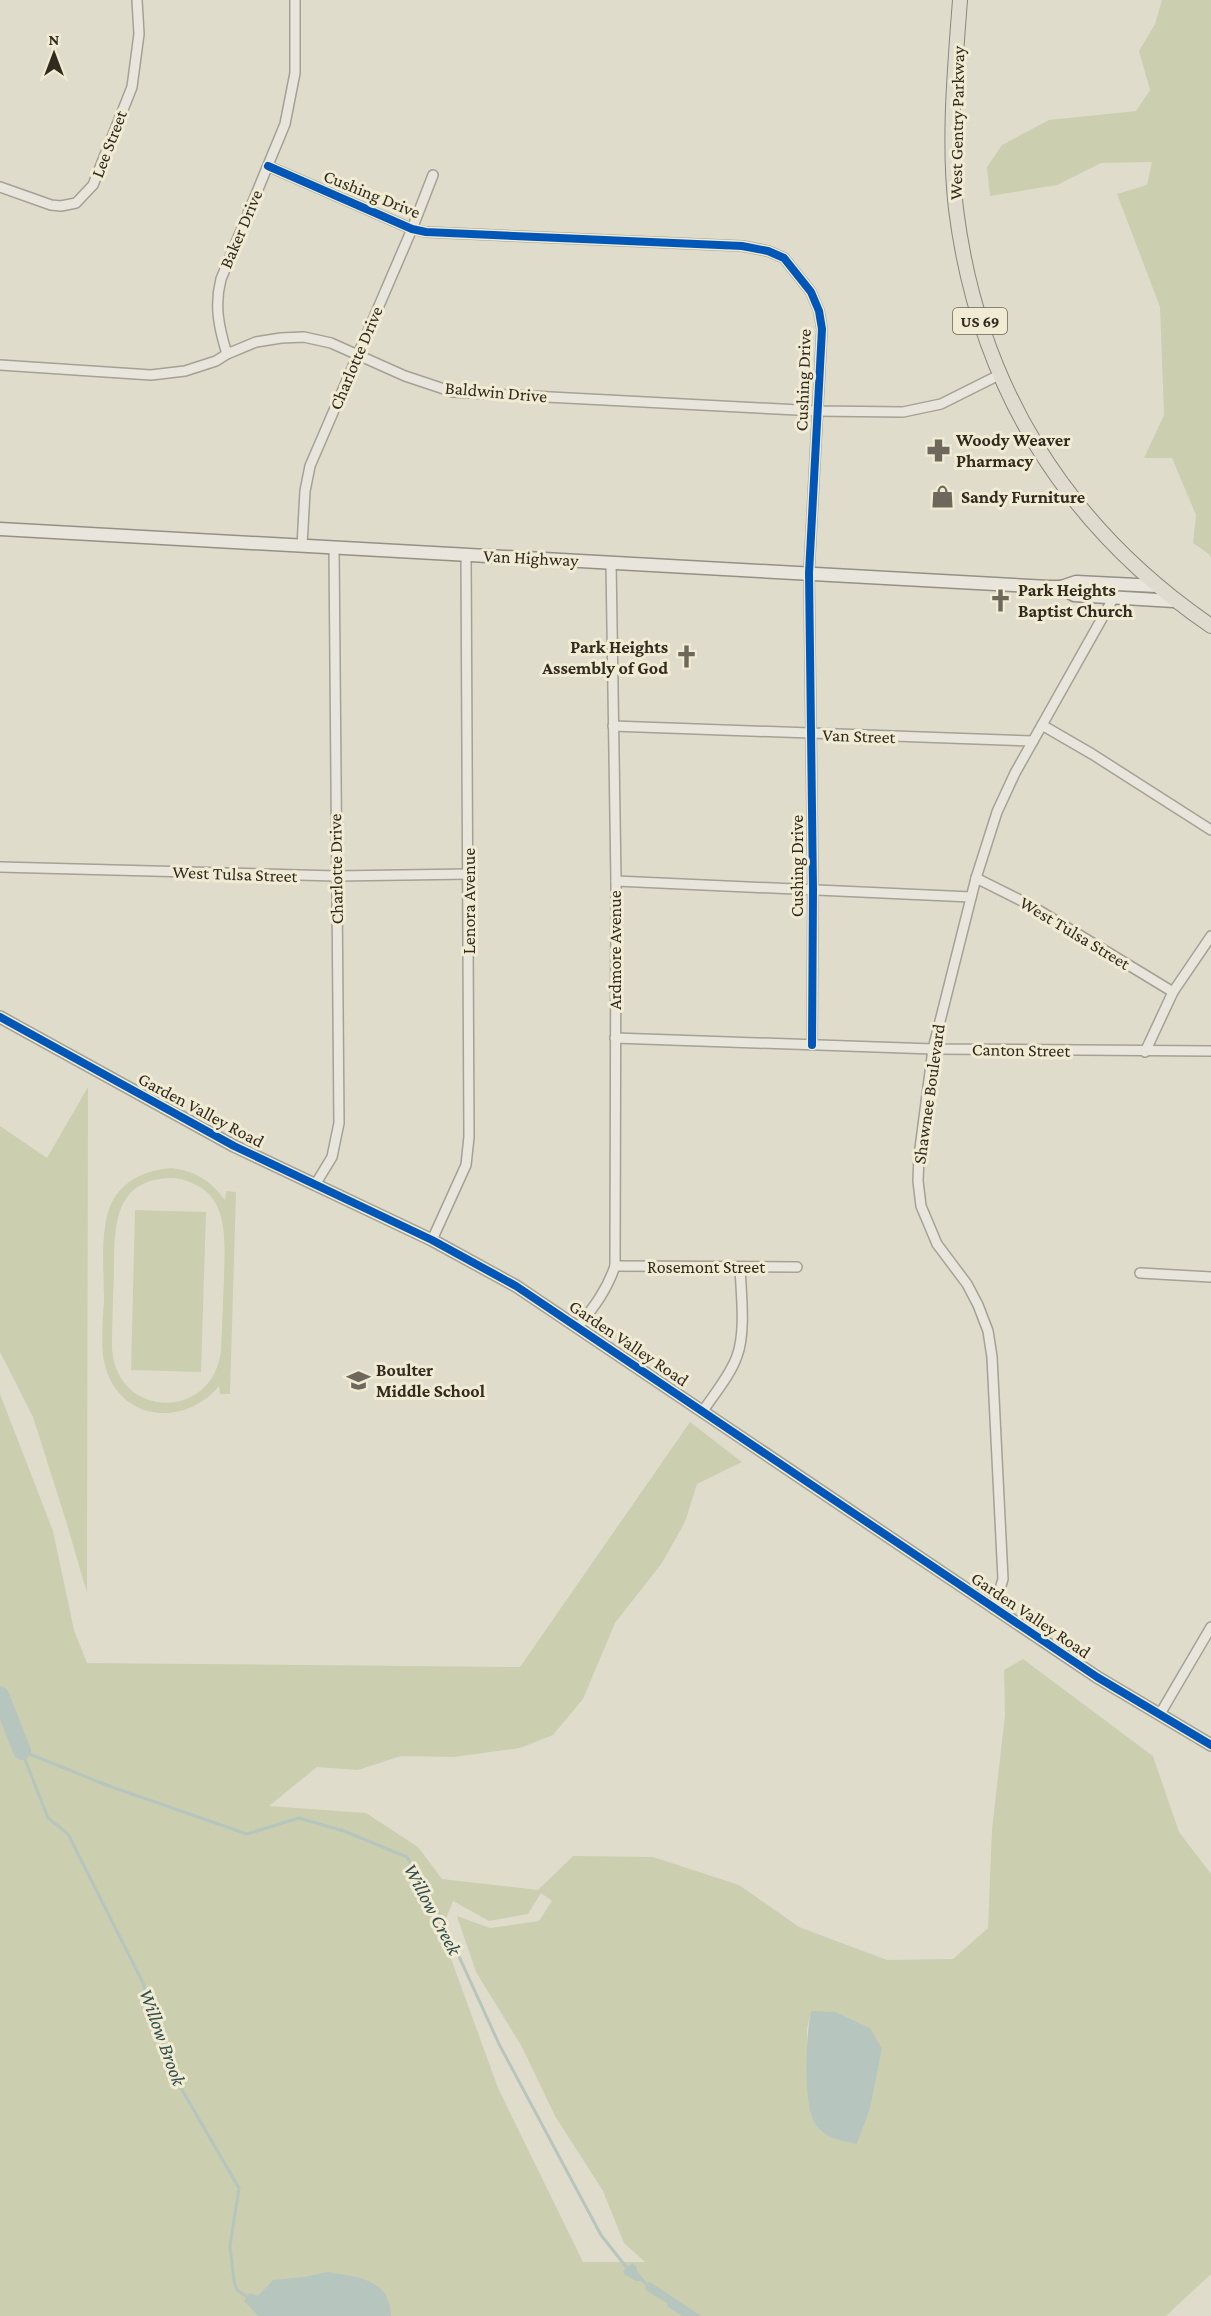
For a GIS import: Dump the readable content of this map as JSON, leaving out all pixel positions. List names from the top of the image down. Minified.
{"streets":{"main road":["West Gentry Parkway","US 69","Van Highway"],"street":["Lee Street","Cushing Drive","Baker Drive","Charlotte Drive","Baldwin Drive","Van Street","West Tulsa Street","Lenora Avenue","Ardmore Avenue","Canton Street","Shawnee Boulevard","Garden Valley Road","Rosemont Street"]},"crossings":[["West Gentry Parkway","Baldwin Drive"],["West Gentry Parkway","Van Highway"],["Cushing Drive","Baker Drive"],["Cushing Drive","Charlotte Drive"],["Cushing Drive","Baldwin Drive"],["Cushing Drive","Van Highway"],["Cushing Drive","Van Street"],["Cushing Drive","Canton Street"],["Baker Drive","Baldwin Drive"],["Charlotte Drive","Baldwin Drive"],["Charlotte Drive","Van Highway"],["Charlotte Drive","West Tulsa Street"],["Charlotte Drive","Garden Valley Road"],["Van Highway","Lenora Avenue"],["Van Highway","Ardmore Avenue"],["Van Highway","Shawnee Boulevard"],["Van Street","Ardmore Avenue"],["Van Street","Shawnee Boulevard"],["West Tulsa Street","Lenora Avenue"],["West Tulsa Street","Shawnee Boulevard"],["Lenora Avenue","Garden Valley Road"],["Ardmore Avenue","Canton Street"],["Ardmore Avenue","Garden Valley Road"],["Ardmore Avenue","Rosemont Street"],["Canton Street","Shawnee Boulevard"],["Shawnee Boulevard","Garden Valley Road"]],"water":["Willow Creek","Willow Brook"],"places":{"pharmacy":["Woody Weaver Pharmacy"],"shop":["Sandy Furniture"],"church":["Park Heights Baptist Church","Park Heights Assembly of God"],"school or university":["Boulter Middle School"]},"north":"top"}
